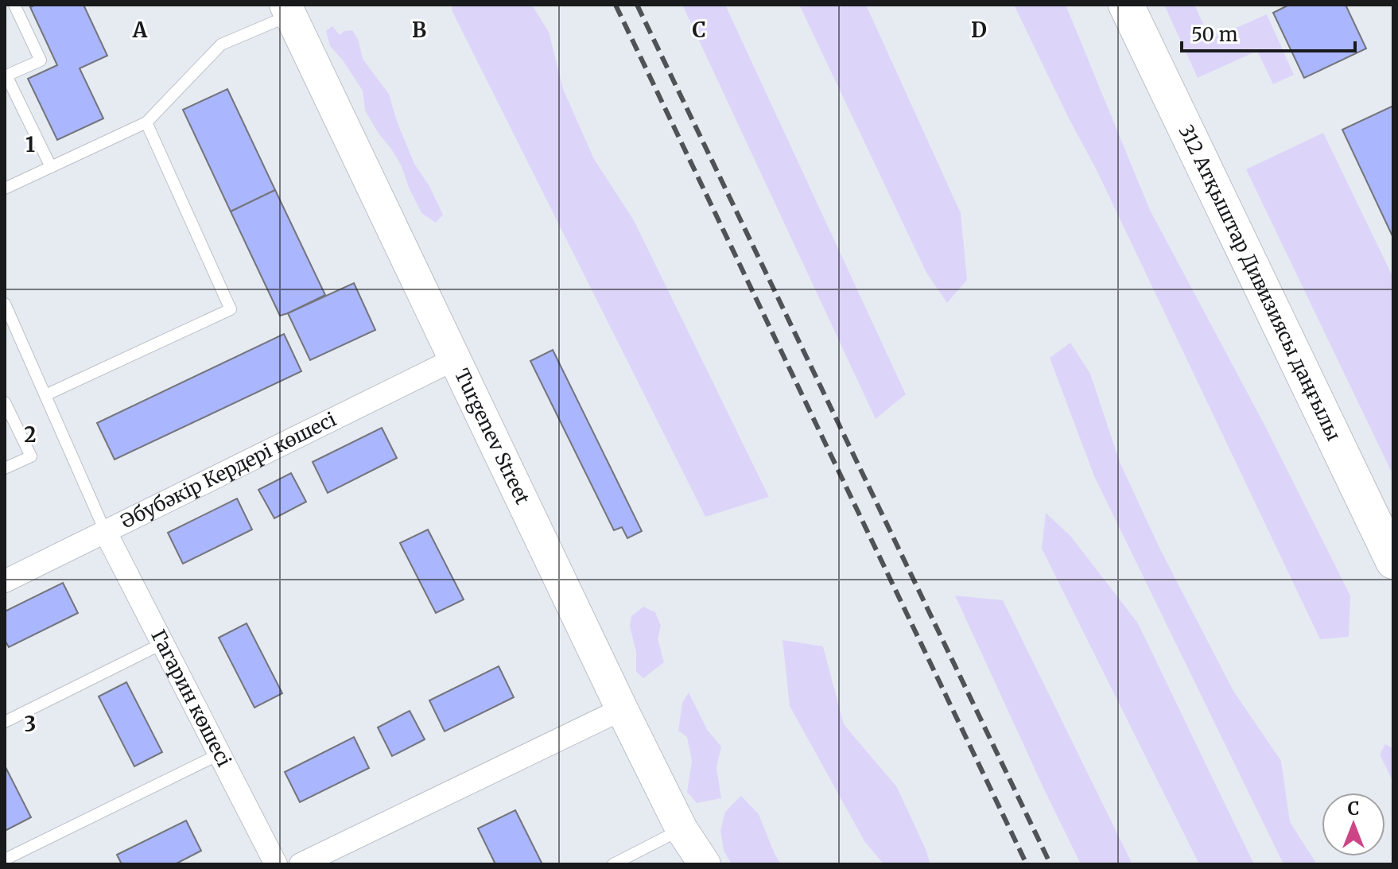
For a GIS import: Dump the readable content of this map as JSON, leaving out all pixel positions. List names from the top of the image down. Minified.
{"streets":{"highway":["312 Атқыштар Дивизиясы даңғылы"],"main road":["Turgenev Street"],"street":["Әбубәкір Кердері көшесі","Гагарин көшесі"]},"crossings":[["Turgenev Street","Әбубәкір Кердері көшесі"],["Әбубәкір Кердері көшесі","Гагарин көшесі"]],"scale_bar":"50 m","north":"top","grid":{"columns":["A","B","C","D"],"rows":["1","2","3"]}}
